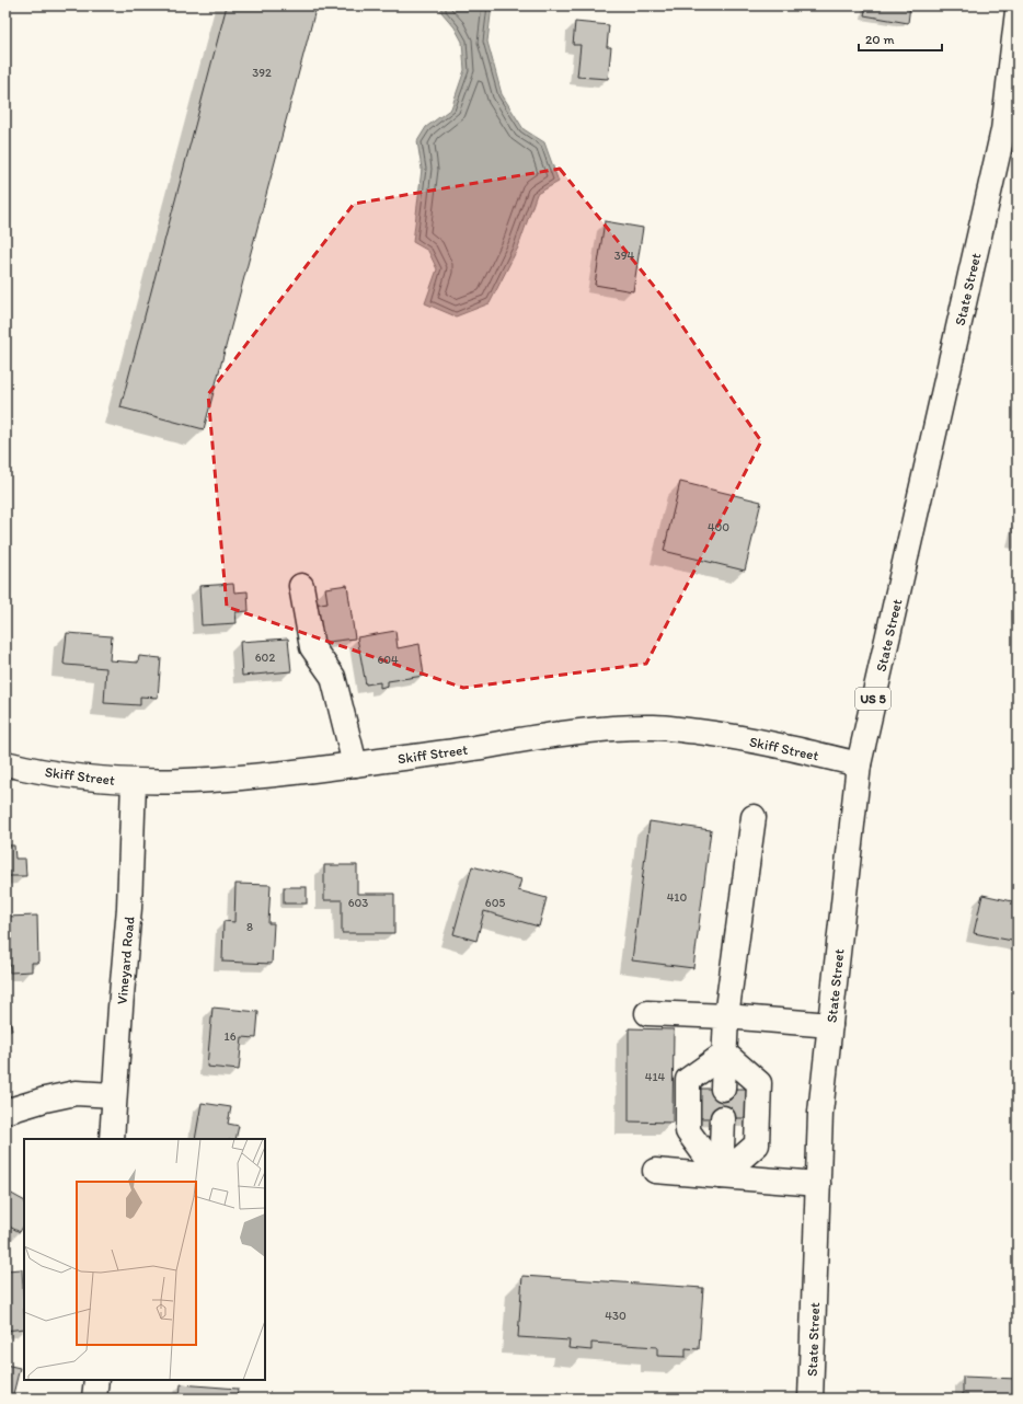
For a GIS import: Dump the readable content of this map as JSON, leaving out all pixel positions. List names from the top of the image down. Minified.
{"streets":{"main road":["State Street","US 5","Skiff Street","Vineyard Road"]},"crossings":[["State Street","Skiff Street"],["Skiff Street","Vineyard Road"]],"house_numbers":["392","394","400","602","604","410","603","605","8","16","414","430"],"scale_bar":"20 m"}
